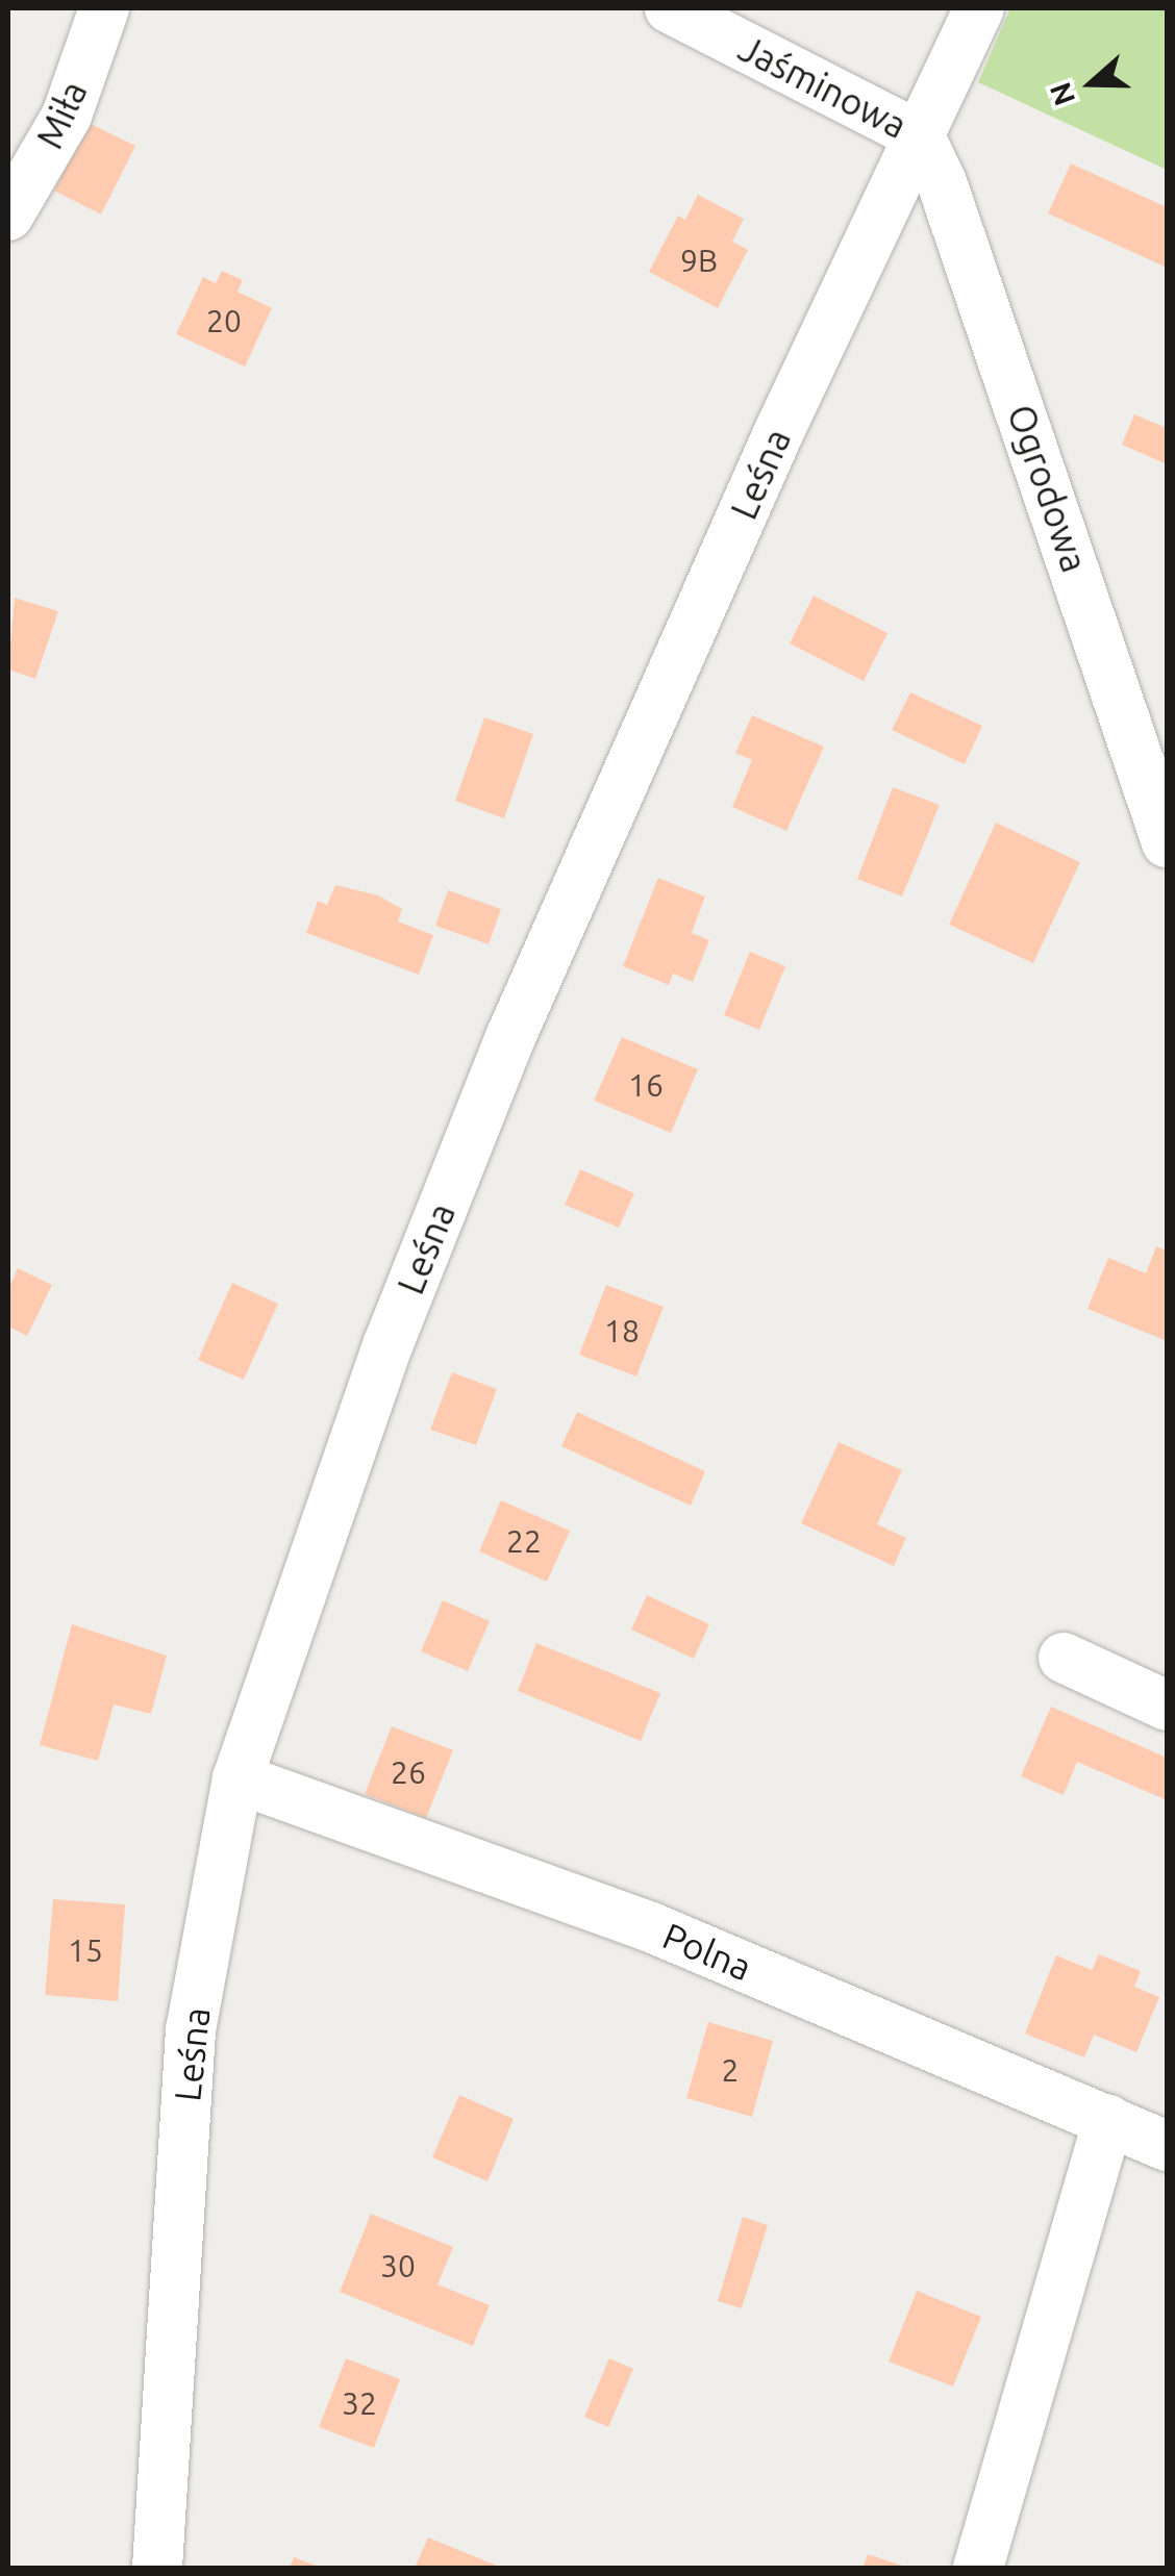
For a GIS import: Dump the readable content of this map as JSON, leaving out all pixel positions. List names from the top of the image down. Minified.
{"streets":{"street":["Jaśminowa","Miła","Leśna","Ogrodowa","Polna"]},"crossings":[["Jaśminowa","Leśna"],["Jaśminowa","Ogrodowa"],["Leśna","Ogrodowa"],["Leśna","Polna"]],"house_numbers":["9B","20","16","18","22","26","15","2","30","32"],"north":"left"}
